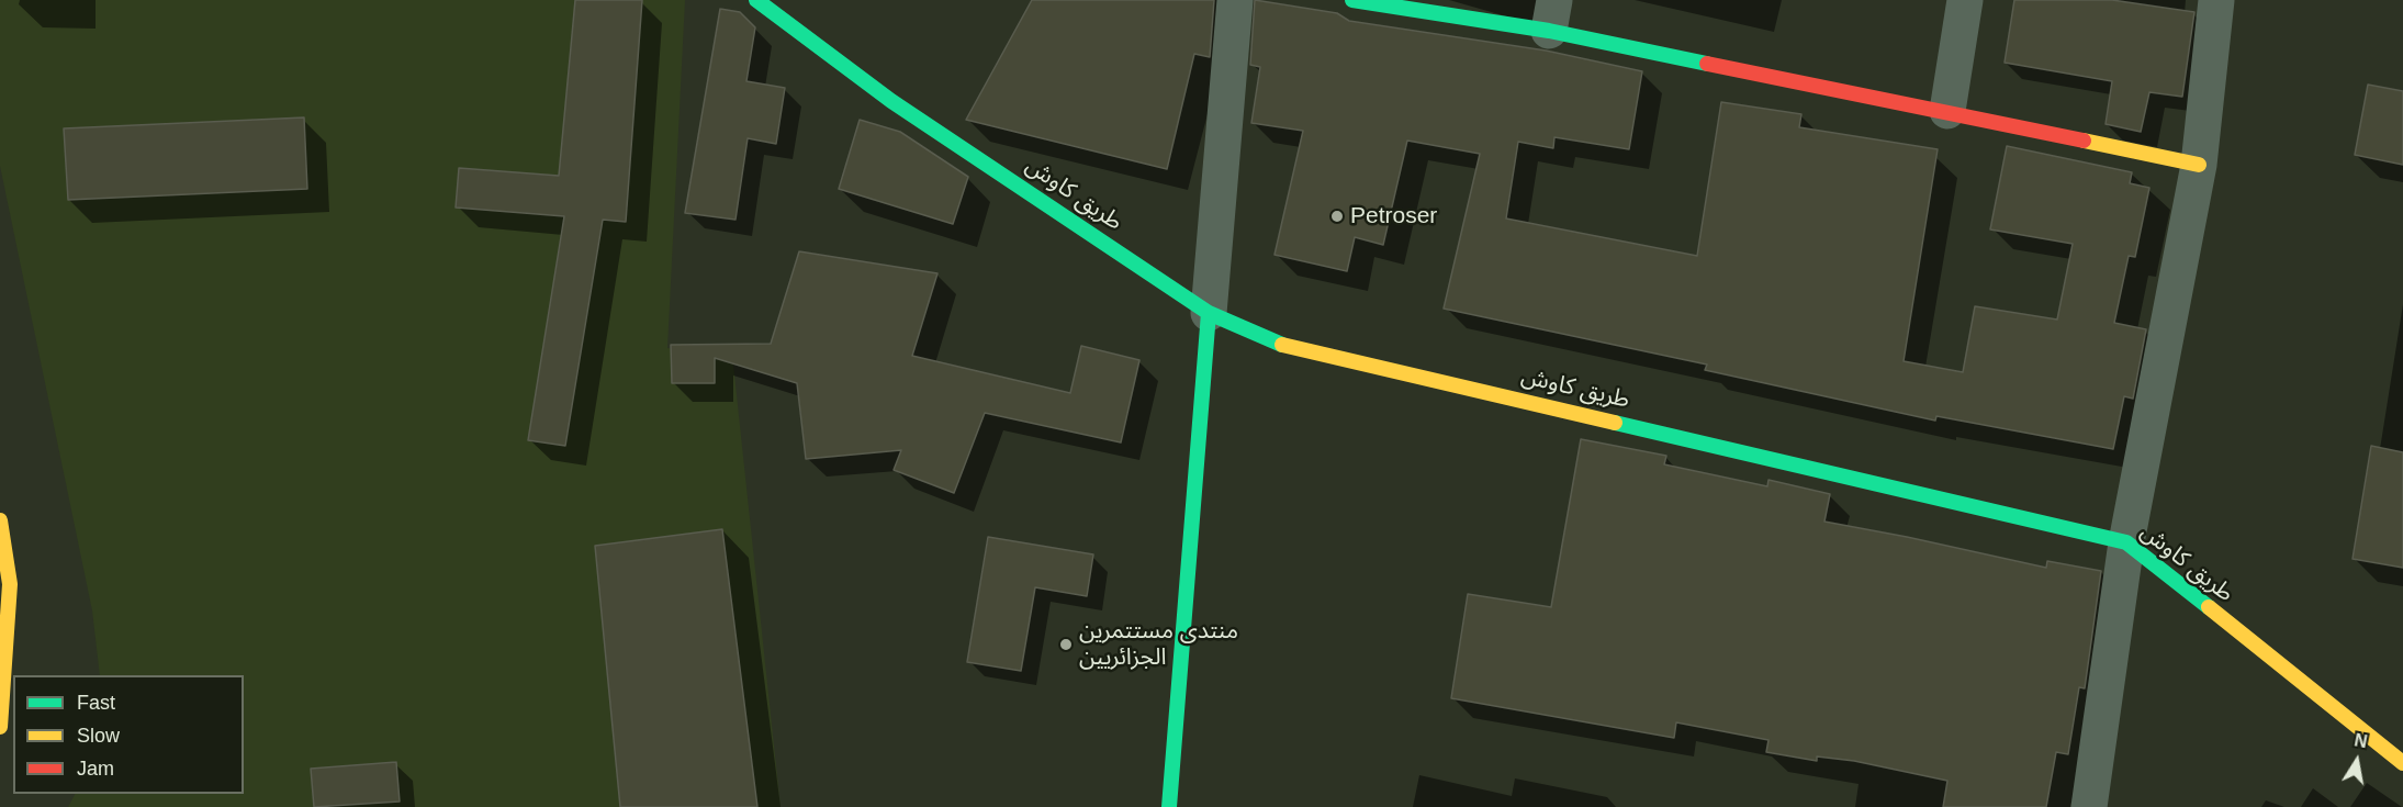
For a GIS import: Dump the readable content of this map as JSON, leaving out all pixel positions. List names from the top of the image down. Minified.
{"streets":{"street":["طريق كاوش"]},"places":["Petroser","منتدى مستتمرين الجزائريين"],"legend":["Fast","Slow","Jam"],"north":"top"}
